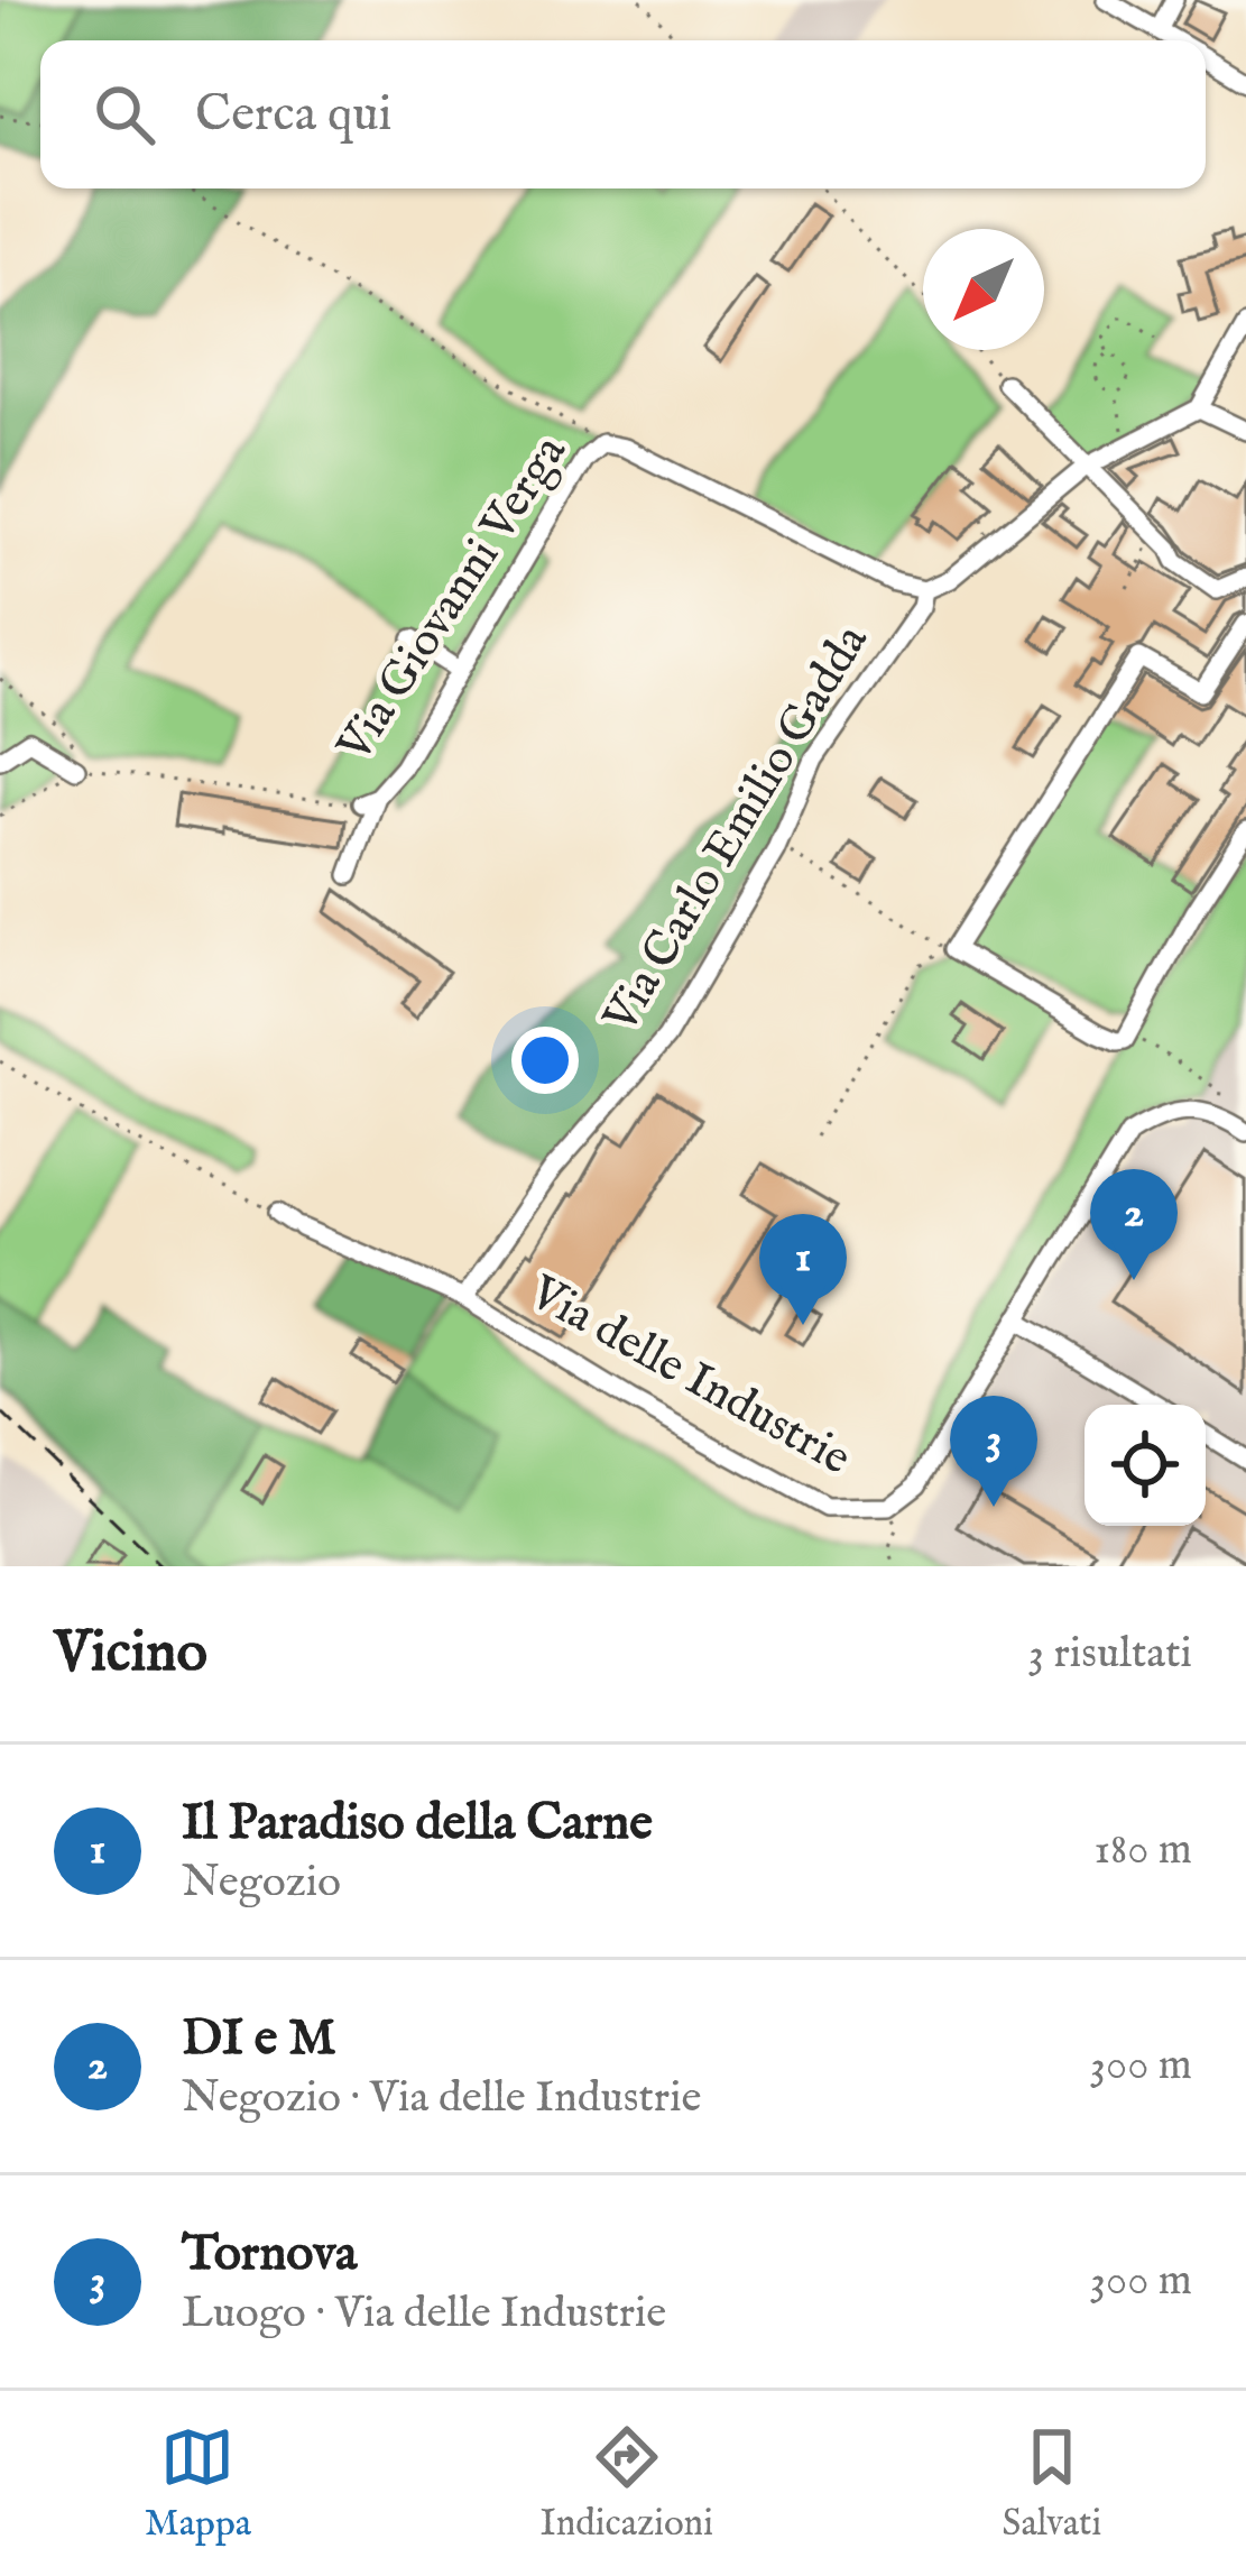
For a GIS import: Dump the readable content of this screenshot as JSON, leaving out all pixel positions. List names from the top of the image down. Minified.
{"streets":{"street":["Via Giovanni Verga","Via Carlo Emilio Gadda","Via delle Industrie"]},"crossings":[["Via Giovanni Verga","Via Carlo Emilio Gadda"],["Via Carlo Emilio Gadda","Via delle Industrie"]],"north":"bottom left","page":{"search":"Cerca qui","pins":["2","1","3"],"heading":["Vicino","3 risultati"],"list":[{"mark":"1","name":"Il Paradiso della Carne","note":"Negozio","value":"180 m"},{"mark":"2","name":"DI e M","note":"Negozio · Via delle Industrie","value":"300 m"},{"mark":"3","name":"Tornova","note":"Luogo · Via delle Industrie","value":"300 m"}],"nav":["Mappa","Indicazioni","Salvati"]}}
